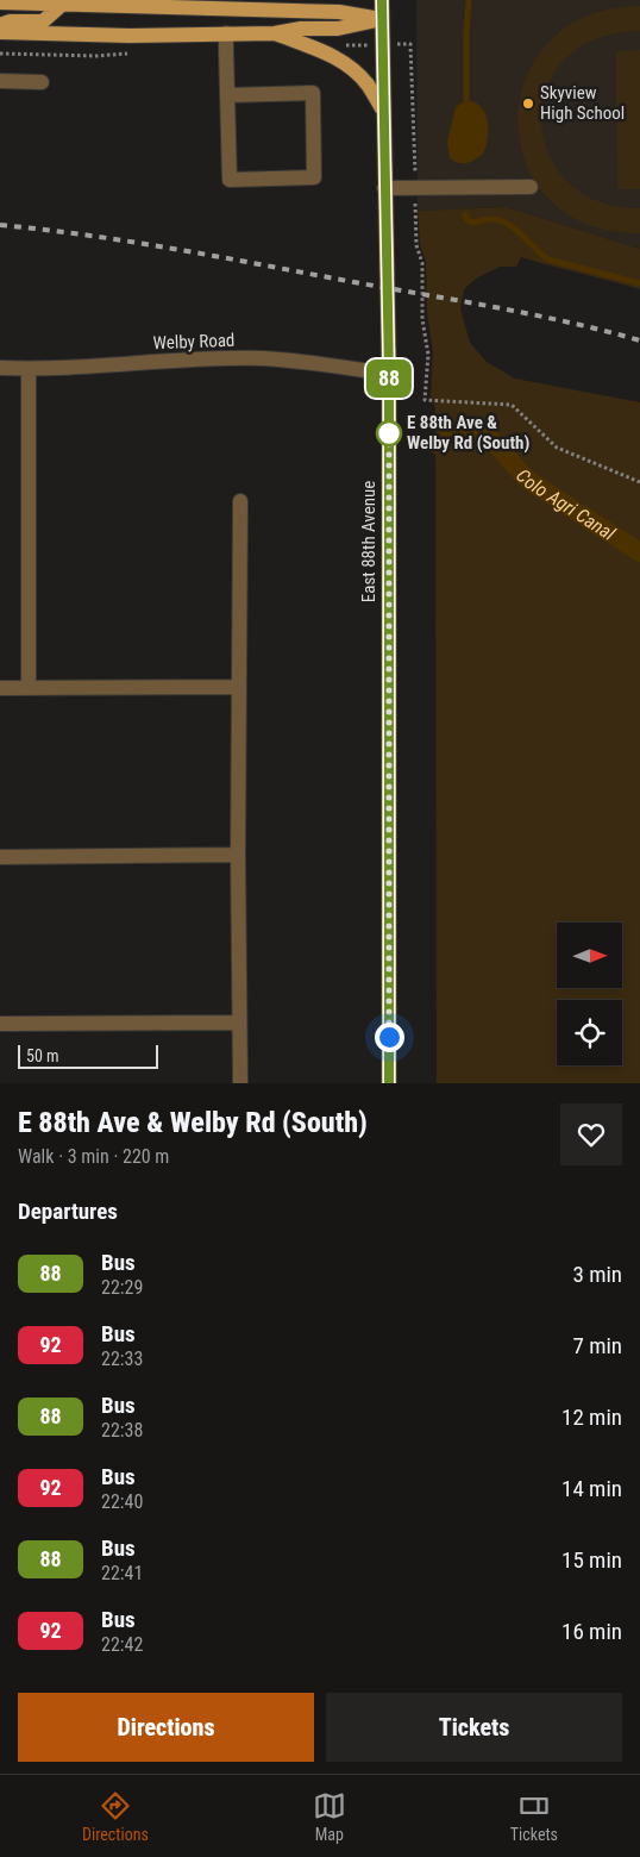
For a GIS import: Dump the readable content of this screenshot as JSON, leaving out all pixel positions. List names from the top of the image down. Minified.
{"streets":{"main road":["East 88th Avenue"],"street":["Welby Road"]},"crossings":[["Welby Road","East 88th Avenue"]],"water":["Colo Agri Canal"],"places":["Skyview High School","E 88th Ave & Welby Rd (South)"],"lines":["bus line 88"],"scale_bar":"50 m","north":"right","page":{"on_map":"88","scale":"50 m","heading":[["E 88th Ave & Welby Rd (South)","Walk · 3 min · 220 m"],"Departures"],"list":[{"mark":"88","name":"Bus","note":"22:29","value":"3 min"},{"mark":"92","name":"Bus","note":"22:33","value":"7 min"},{"mark":"88","name":"Bus","note":"22:38","value":"12 min"},{"mark":"92","name":"Bus","note":"22:40","value":"14 min"},{"mark":"88","name":"Bus","note":"22:41","value":"15 min"},{"mark":"92","name":"Bus","note":"22:42","value":"16 min"}],"buttons":["Directions","Tickets"],"tabs":["Directions","Map","Tickets"]}}
